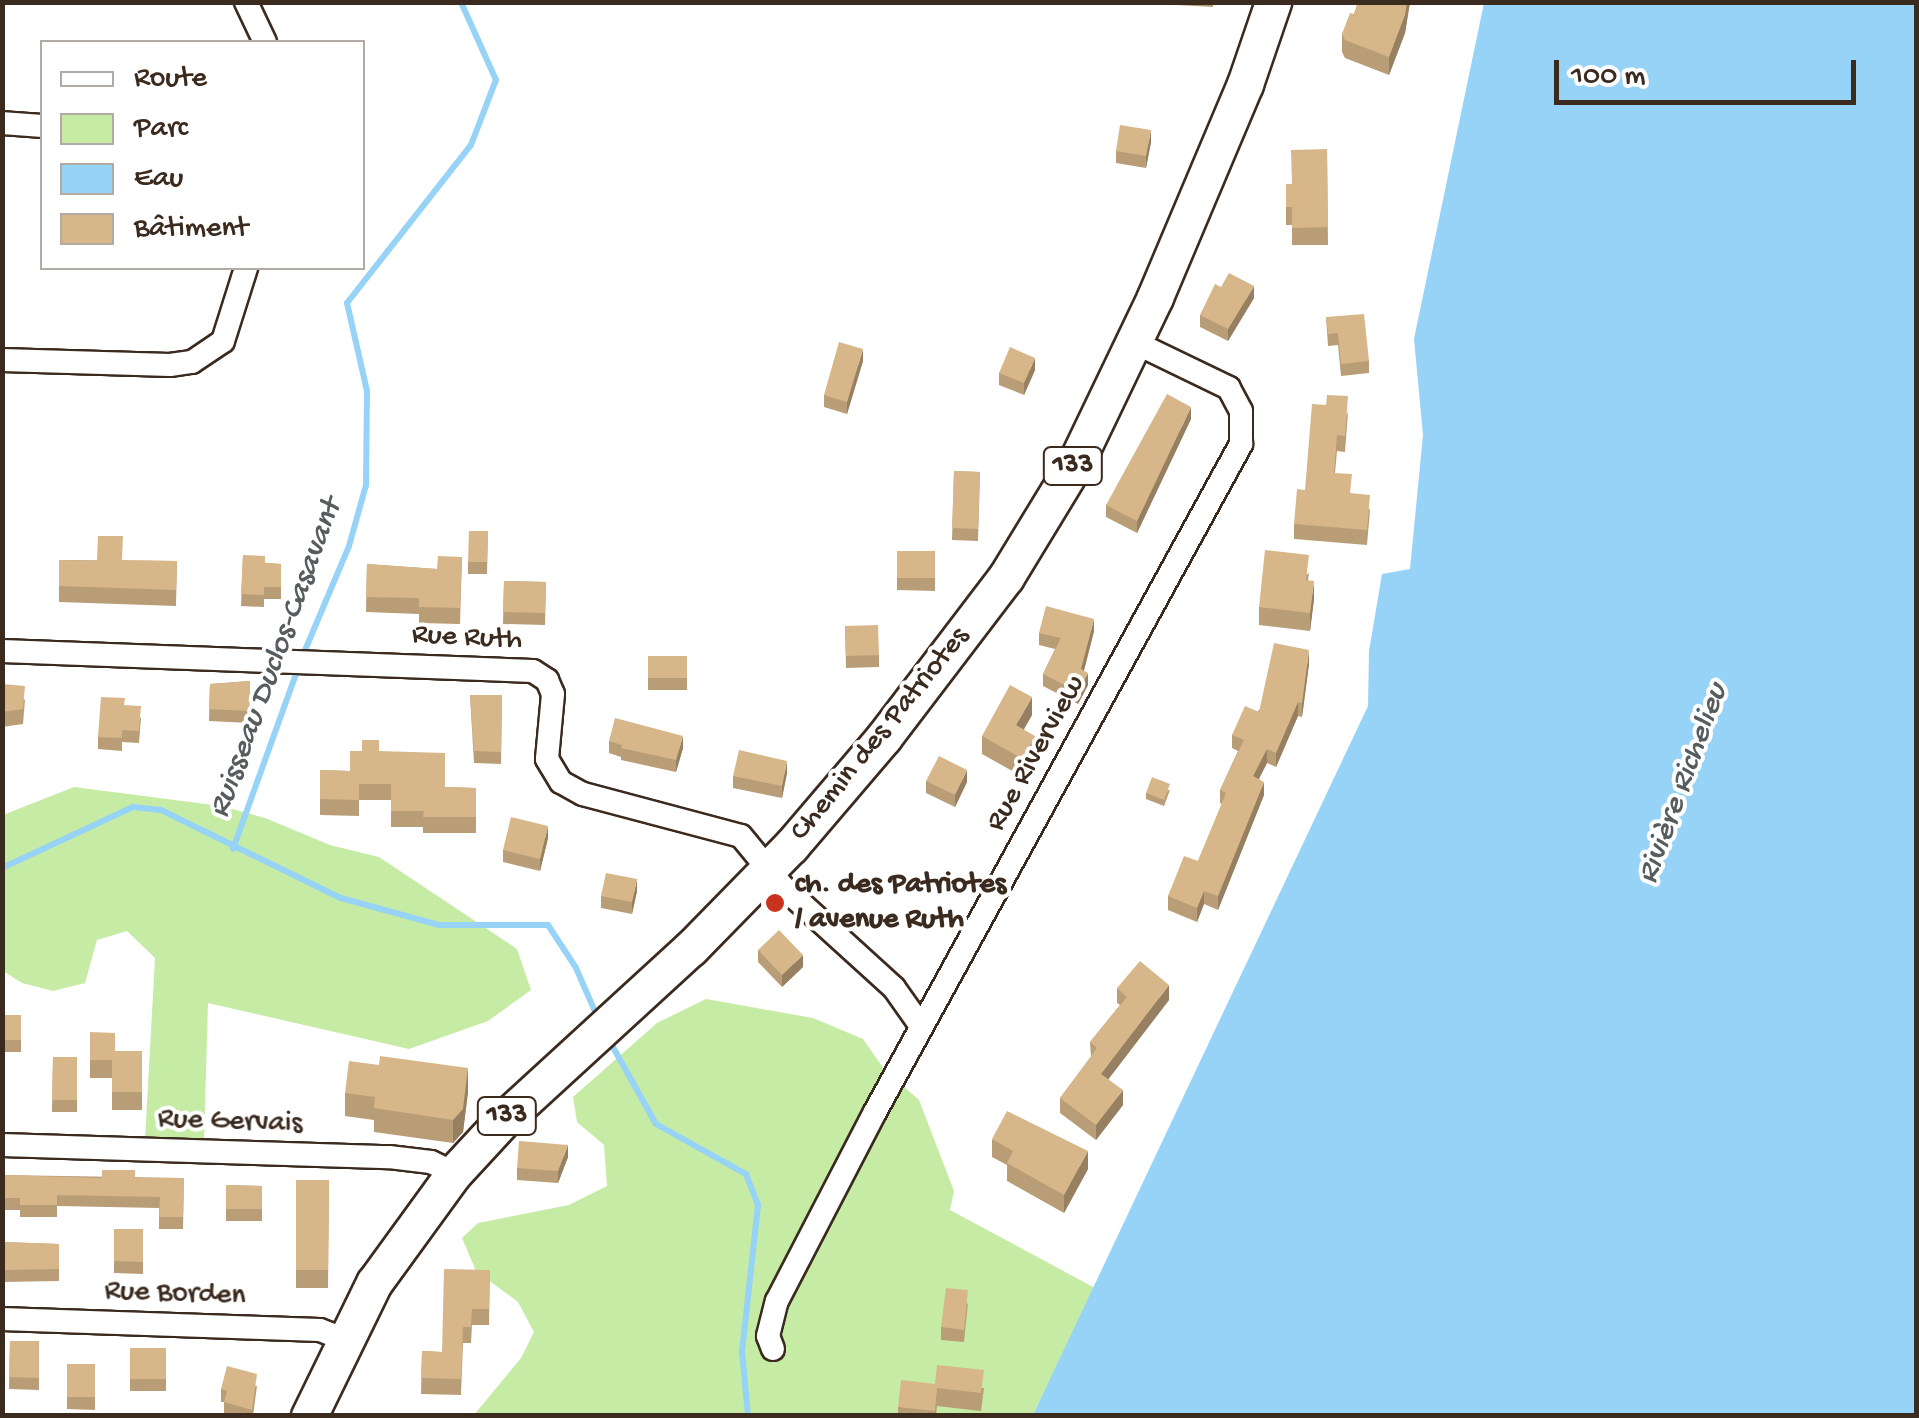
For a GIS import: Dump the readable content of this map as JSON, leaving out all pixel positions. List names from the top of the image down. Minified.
{"streets":{"main road":["133","Chemin des Patriotes"],"street":["Rue Ruth","Rue Riverview","Rue Gervais","Rue Borden"]},"crossings":[["Rue Ruth","Chemin des Patriotes"],["Rue Ruth","Rue Riverview"],["Chemin des Patriotes","Rue Riverview"],["Chemin des Patriotes","Rue Gervais"],["Chemin des Patriotes","Rue Borden"]],"water":["Ruisseau Duclos-Casavant","Rivière Richelieu"],"places":["ch. des Patriotes / avenue Ruth"],"legend":["Route","Parc","Eau","Bâtiment"],"scale_bar":"100 m"}
